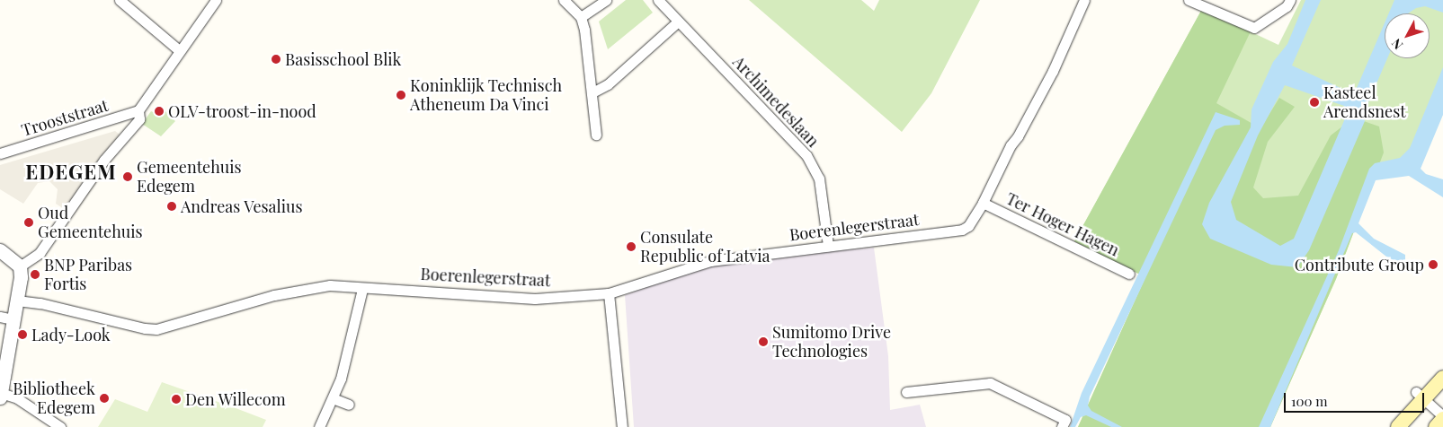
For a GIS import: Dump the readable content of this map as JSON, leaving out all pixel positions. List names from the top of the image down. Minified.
{"streets":{"street":["Archimedeslaan","Trooststraat","Ter Hoger Hagen","Boerenlegerstraat"]},"crossings":[["Archimedeslaan","Boerenlegerstraat"],["Ter Hoger Hagen","Boerenlegerstraat"]],"districts":["EDEGEM"],"places":["Basisschool Blik","Koninklijk Technisch Atheneum Da Vinci","Kasteel Arendsnest","OLV-troost-in-nood","Gemeentehuis Edegem","Andreas Vesalius","Oud Gemeentehuis","Consulate Republic of Latvia","Contribute Group","BNP Paribas Fortis","Lady-Look","Sumitomo Drive Technologies","Bibliotheek Edegem","Den Willecom"],"scale_bar":"100 m","north":"bottom left"}
